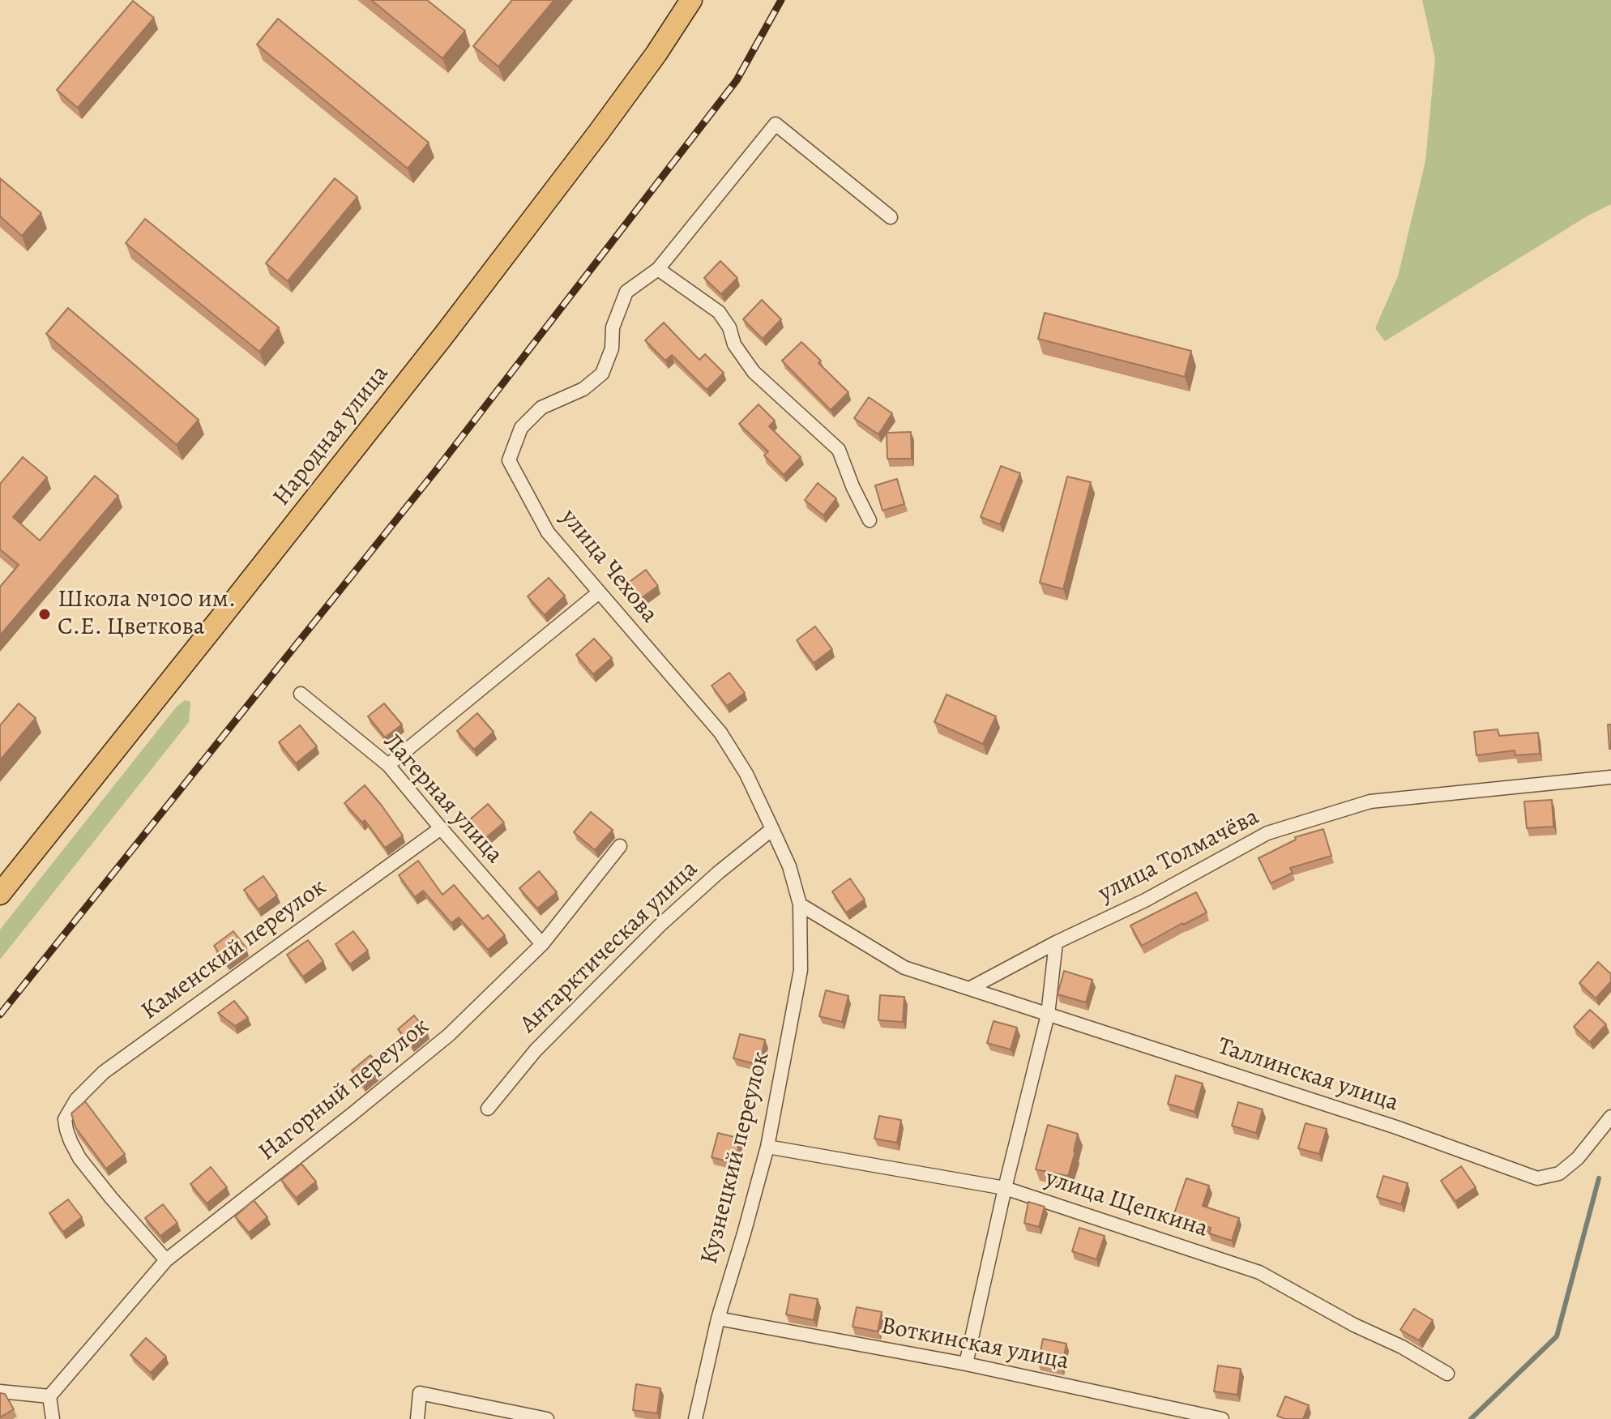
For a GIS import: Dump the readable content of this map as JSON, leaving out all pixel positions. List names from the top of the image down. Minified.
{"streets":{"main road":["Народная улица"],"street":["улица Чехова","Лагерная улица","улица Толмачёва","Антарктическая улица","Каменский переулок","Таллинская улица","Нагорный переулок","Кузнецкий переулок","улица Щепкина","Воткинская улица"]},"crossings":[["улица Чехова","Антарктическая улица"],["улица Чехова","Кузнецкий переулок"],["Лагерная улица","Каменский переулок"],["Лагерная улица","Нагорный переулок"],["улица Толмачёва","Таллинская улица"],["Каменский переулок","Нагорный переулок"],["Кузнецкий переулок","улица Щепкина"],["Кузнецкий переулок","Воткинская улица"]],"places":["Школа №100 им. С.Е. Цветкова"]}
